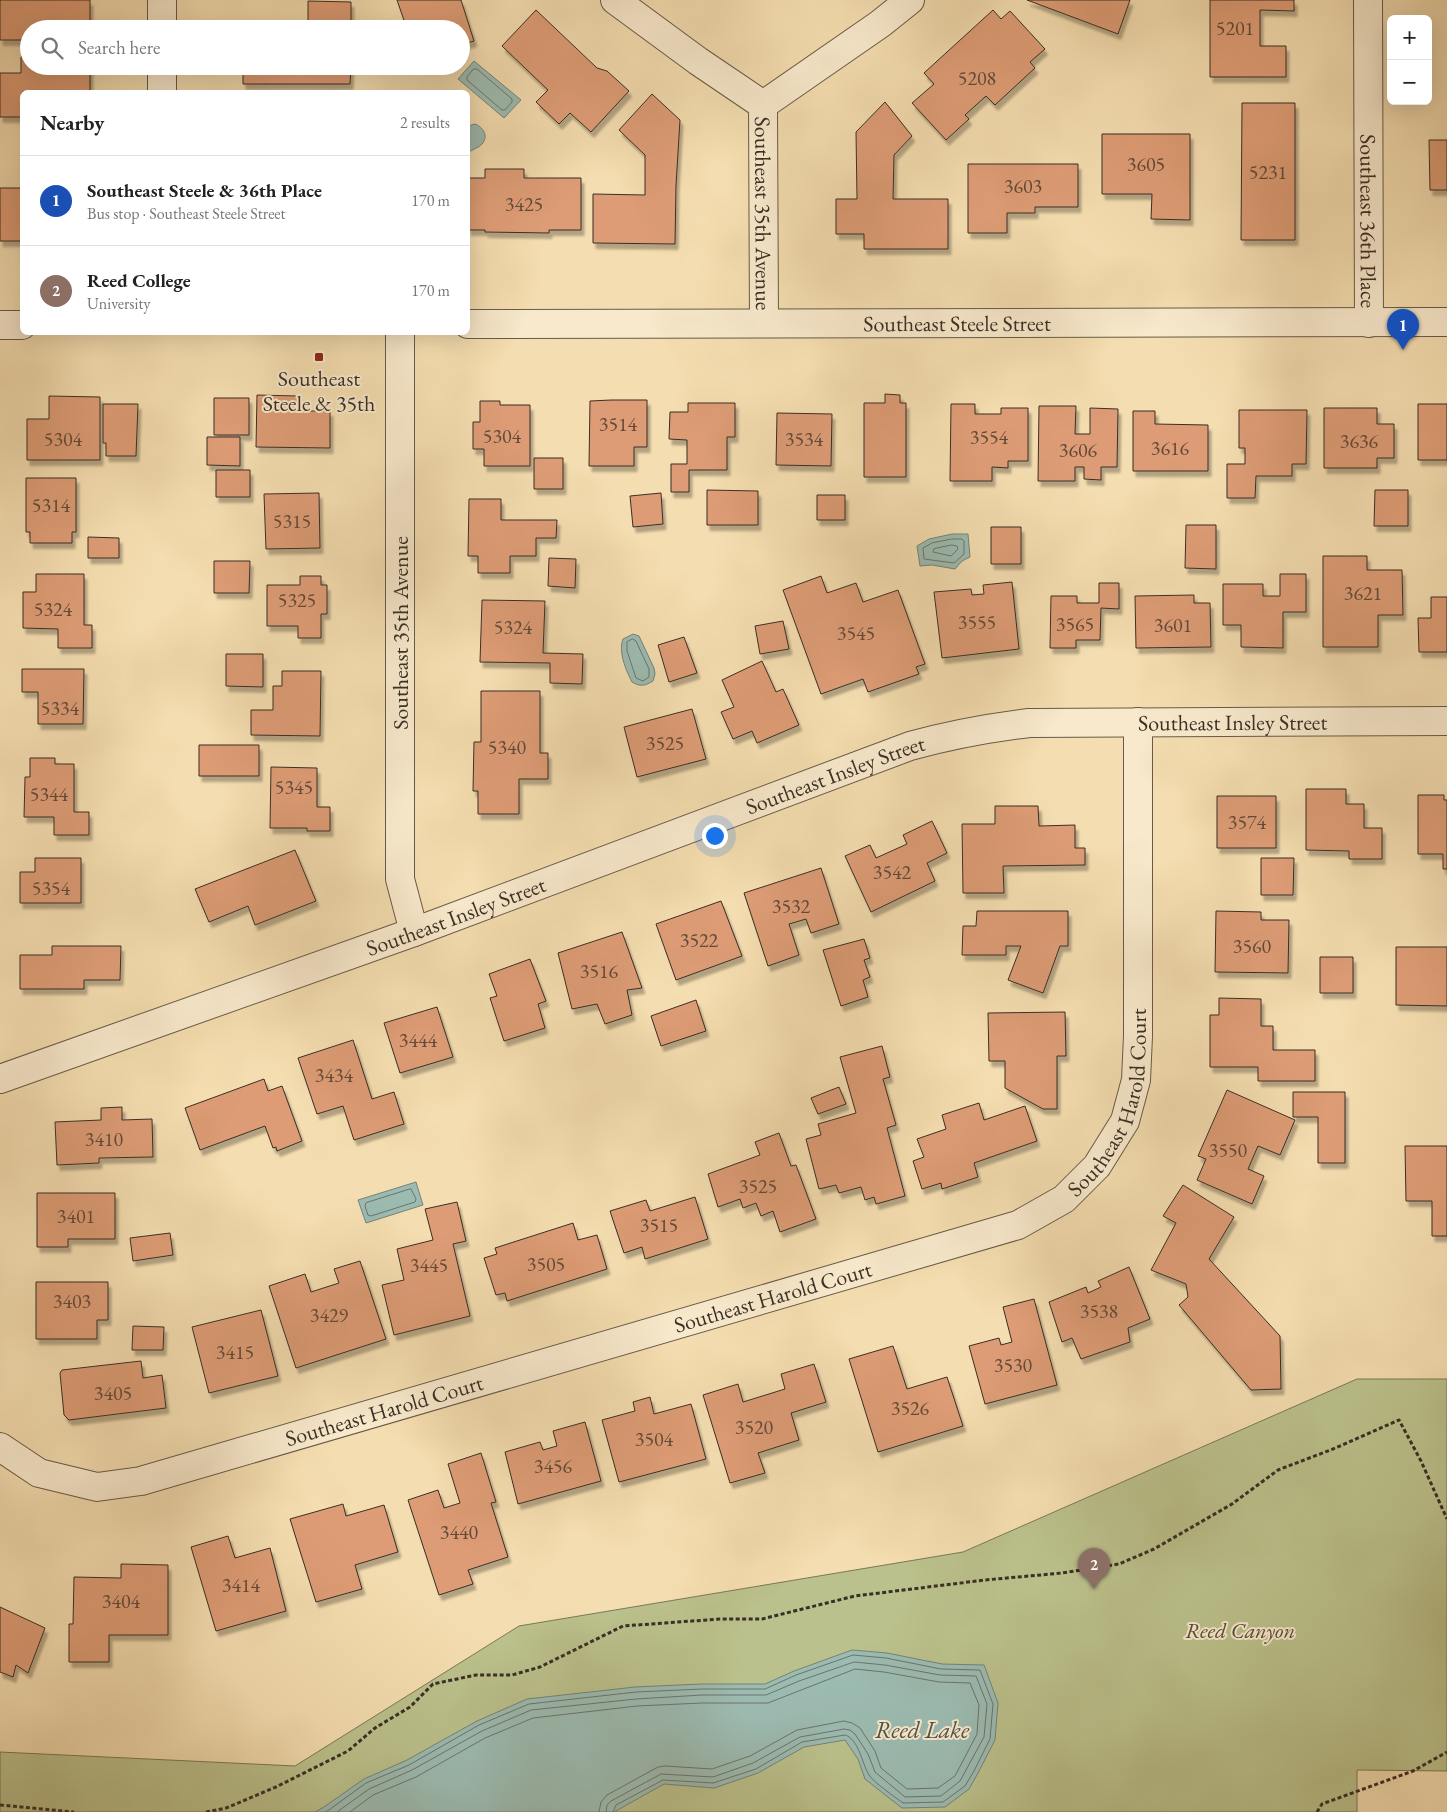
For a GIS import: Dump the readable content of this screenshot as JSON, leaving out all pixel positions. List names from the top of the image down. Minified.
{"streets":{"street":["Southeast 35th Avenue","Southeast 36th Place","Southeast Steele Street","Southeast Insley Street","Southeast Harold Court"]},"crossings":[["Southeast 35th Avenue","Southeast Steele Street"],["Southeast 35th Avenue","Southeast Insley Street"],["Southeast 36th Place","Southeast Steele Street"],["Southeast Insley Street","Southeast Harold Court"]],"water":["Reed Lake"],"parks":["Reed Canyon"],"places":{"transit":["Southeast Steele & 35th"]},"house_numbers":["5201","5208","3605","5231","3603","3425","3514","5304","3554","5304","3534","3636","3616","3606","5314","5315","3621","5325","5324","3555","3565","3601","5324","3545","5334","3525","5340","5345","5344","3574","3542","5354","3532","3522","3560","3516","3444","3434","3410","3550","3525","3401","3515","3505","3445","3403","3538","3429","3415","3530","3405","3526","3520","3504","3456","3440","3414","3404"],"page":{"map_buttons":["+","−"],"search":"Search here","heading":["Nearby","2 results"],"list":[{"mark":"1","name":"Southeast Steele & 36th Place","note":"Bus stop · Southeast Steele Street","value":"170 m"},{"mark":"2","name":"Reed College","note":"University","value":"170 m"}],"pins":["1","2"]}}
